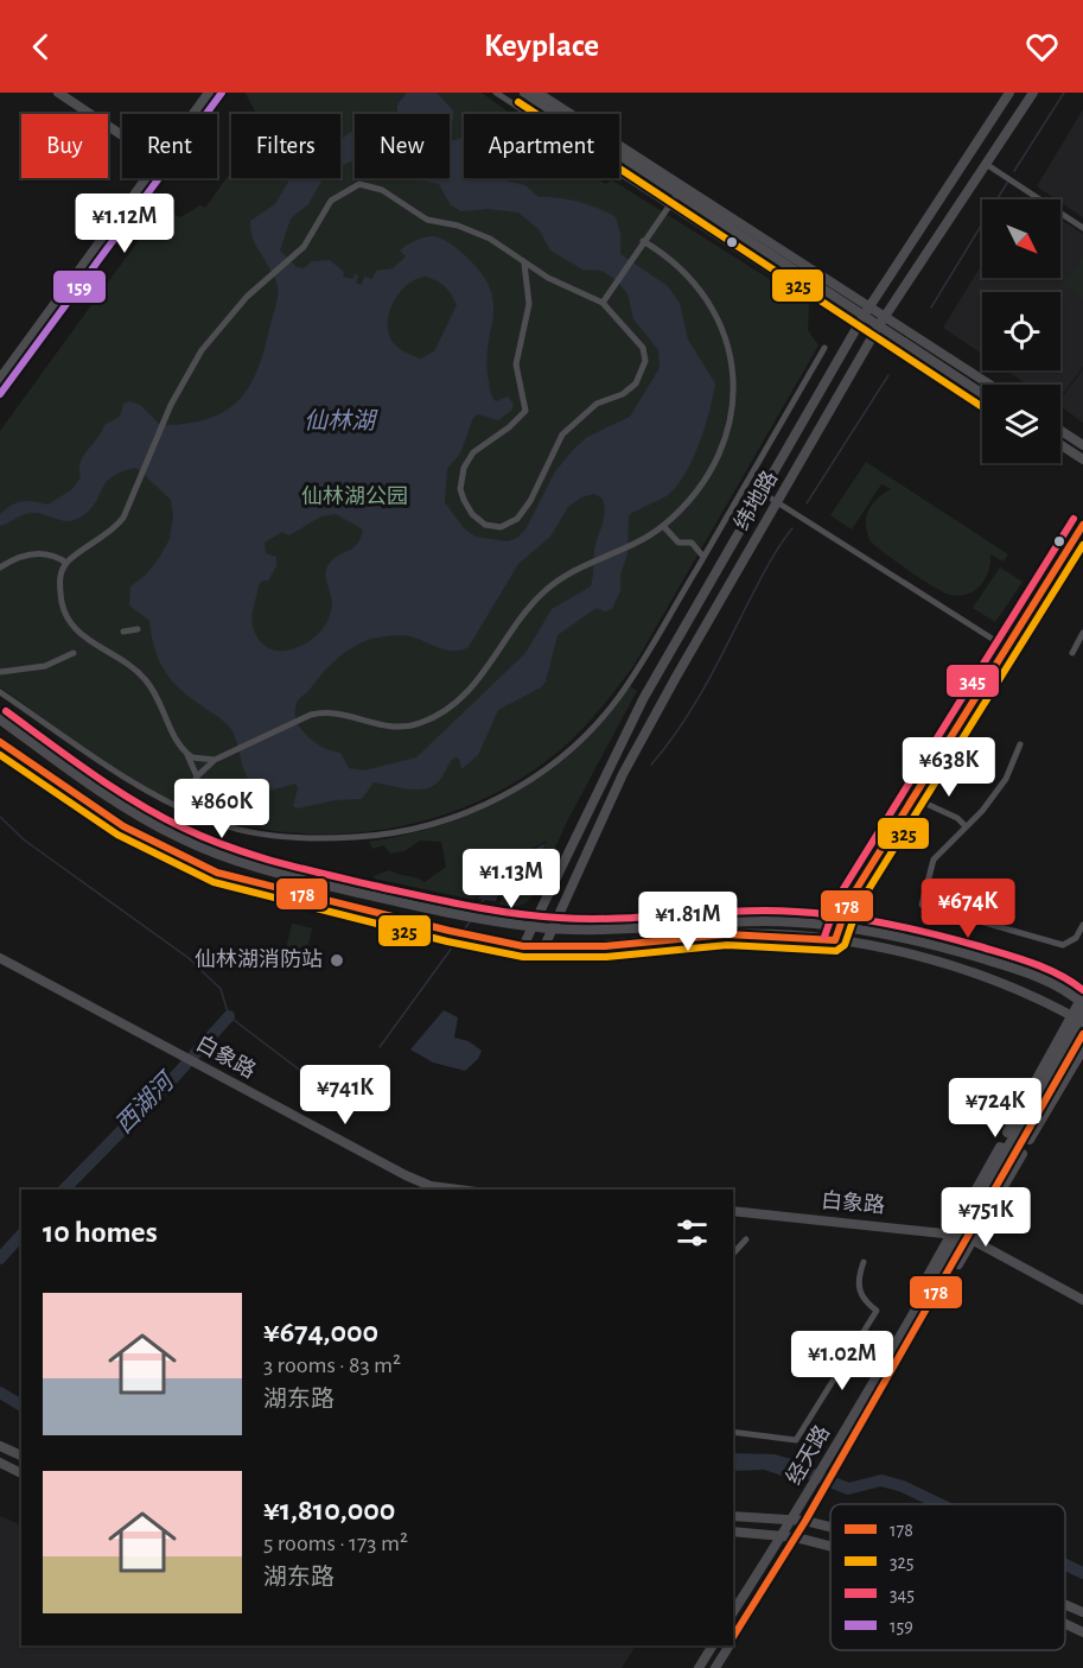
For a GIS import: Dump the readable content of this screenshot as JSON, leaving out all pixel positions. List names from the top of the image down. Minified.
{"streets":{"main road":["纬地路","白象路","经天路"]},"water":["仙林湖","西湖河"],"parks":["仙林湖公园"],"places":["仙林湖消防站"],"lines":["transit line 159","transit line 325","transit line 345","transit line 178"],"legend":["178","325","345","159"],"north":"bottom right","page":{"header":"Keyplace","chip":["Buy","Rent","Filters","New","Apartment"],"price":["¥1.12M","¥638K","¥860K","¥1.13M","¥674K","¥1.81M","¥741K","¥724K","¥751K","¥1.02M"],"heading":"10 homes","list":[{"name":"¥674,000","note":"3 rooms · 83 m² · 湖东路"},{"name":"¥1,810,000","note":"5 rooms · 173 m² · 湖东路"}]}}
